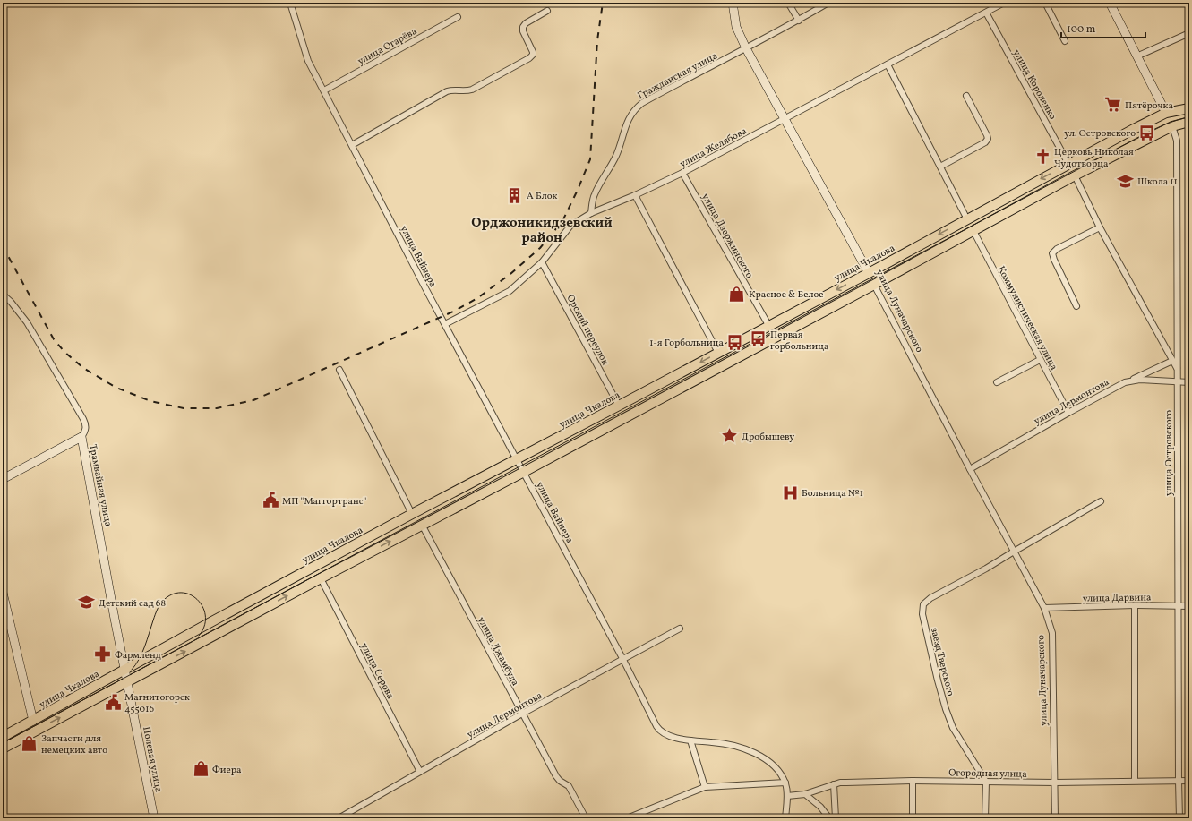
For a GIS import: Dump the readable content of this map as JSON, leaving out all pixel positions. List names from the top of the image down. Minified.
{"streets":{"main road":["улица Чкалова","улица Луначарского"],"street":["улица Огарёва","Гражданская улица","улица Короленко","улица Желябова","улица Дзержинского","улица Вайнера","Коммунистическая улица","Орский переулок","улица Лермонтова","улица Островского","Трамвайная улица","улица Дарвина","улица Джамбула","заезд Тверского","улица Серова","Полевая улица","Огородная улица"]},"crossings":[["улица Огарёва","улица Вайнера"],["Гражданская улица","улица Желябова"],["Гражданская улица","улица Луначарского"],["улица Короленко","улица Желябова"],["улица Короленко","улица Чкалова"],["улица Желябова","улица Дзержинского"],["улица Желябова","улица Вайнера"],["улица Желябова","улица Луначарского"],["улица Желябова","Орский переулок"],["улица Дзержинского","улица Чкалова"],["улица Вайнера","улица Чкалова"],["улица Вайнера","улица Лермонтова"],["улица Вайнера","Огородная улица"],["улица Чкалова","улица Луначарского"],["улица Чкалова","Орский переулок"],["улица Чкалова","Трамвайная улица"],["улица Луначарского","улица Лермонтова"],["улица Луначарского","улица Дарвина"],["улица Луначарского","заезд Тверского"],["улица Луначарского","Огородная улица"],["Коммунистическая улица","улица Лермонтова"],["улица Лермонтова","улица Островского"],["улица Лермонтова","улица Джамбула"],["улица Лермонтова","улица Серова"],["улица Островского","улица Дарвина"],["улица Островского","Огородная улица"],["Трамвайная улица","Полевая улица"],["заезд Тверского","Огородная улица"]],"districts":["Орджоникидзевский район"],"places":{"supermarket":["Пятёрочка"],"bus stop":["ул. Островского","Первая горбольница","1-я Горбольница"],"church":["Церковь Николая Чудотворца"],"school or university":["Школа 11","Детский сад 68"],"building":["А Блок"],"shop":["Красное & Белое","Запчасти для немецких авто","Фиера"],"place":["Дробышеву"],"hospital":["Больница №1"],"public building":["МП \"Маггортранс\"","Магнитогорск 455016"],"pharmacy":["Фармленд"]},"scale_bar":"100 m"}
